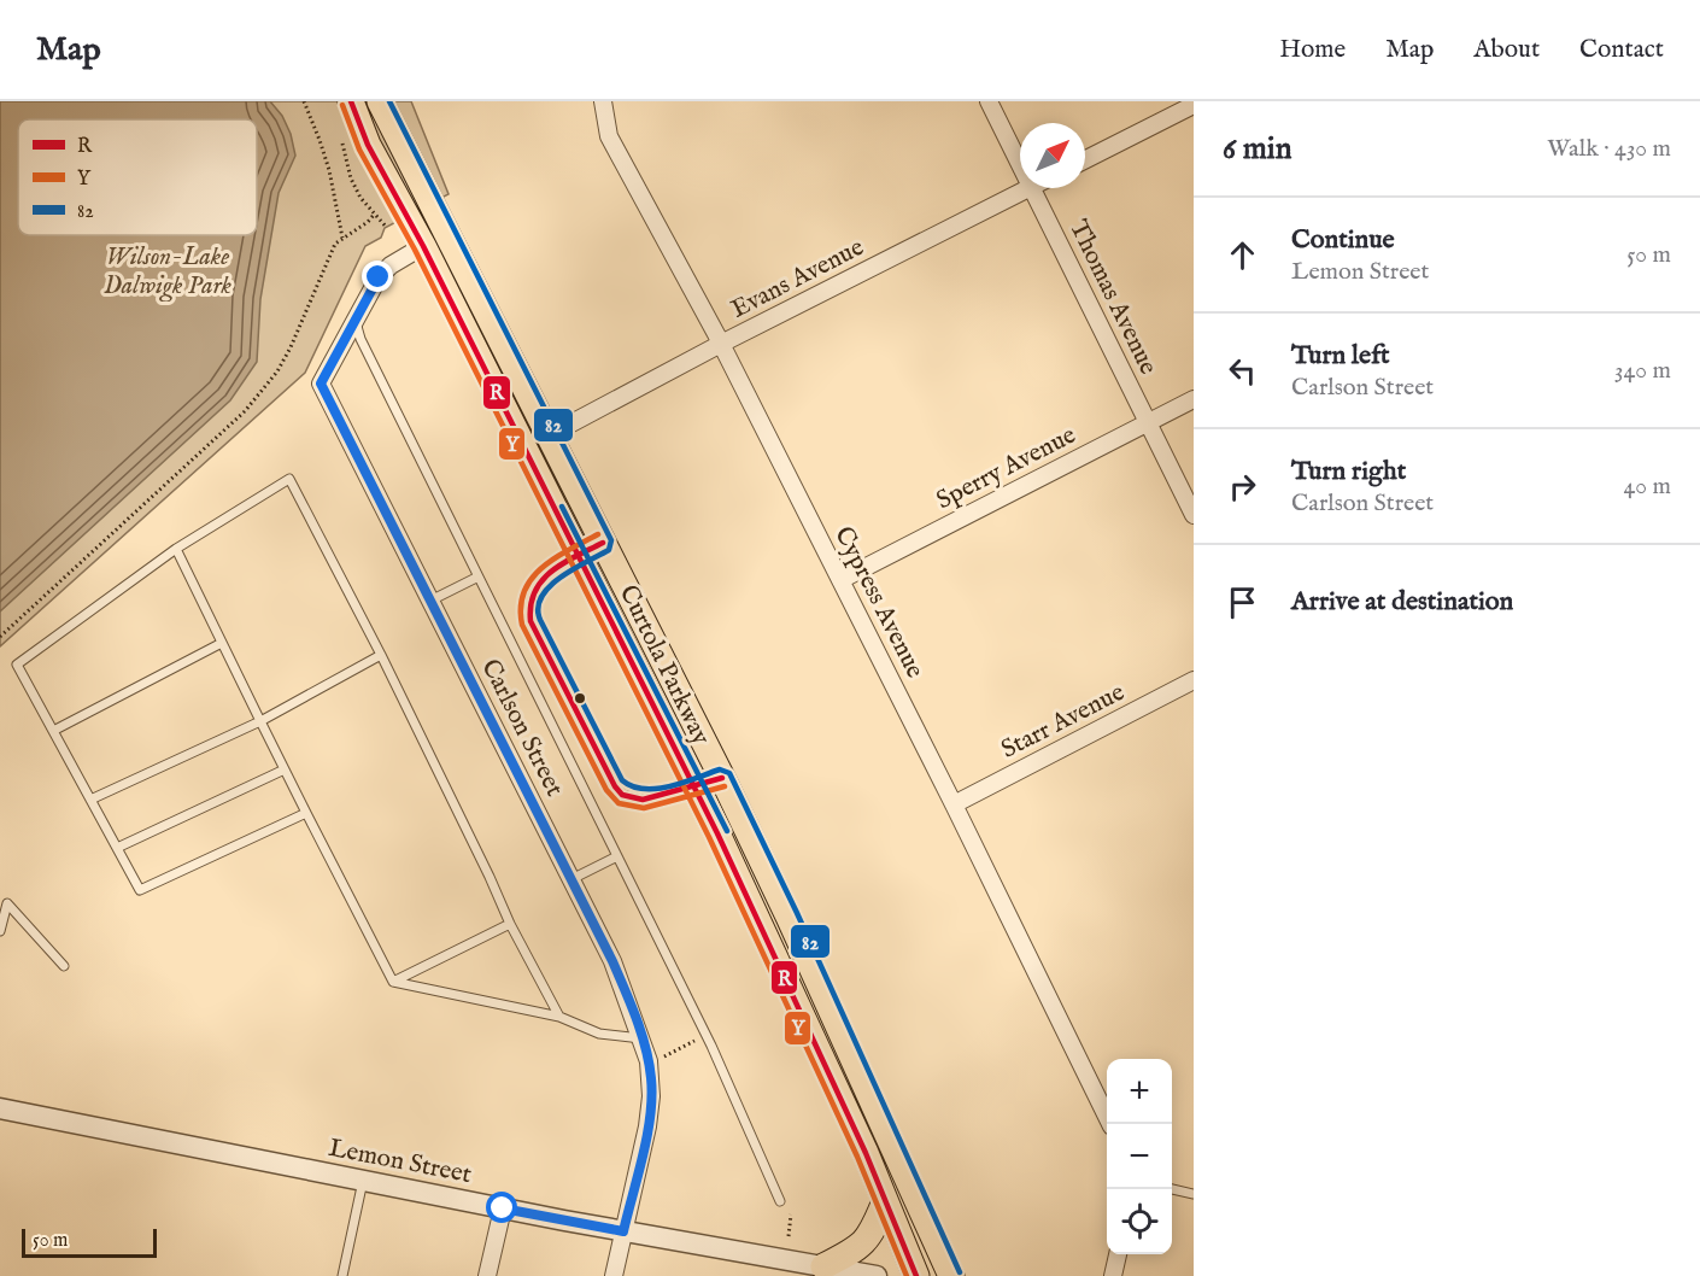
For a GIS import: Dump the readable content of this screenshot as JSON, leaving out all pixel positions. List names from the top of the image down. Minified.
{"streets":{"main road":["Curtola Parkway"],"street":["Evans Avenue","Thomas Avenue","Sperry Avenue","Cypress Avenue","Starr Avenue","Carlson Street","Lemon Street"]},"crossings":[["Evans Avenue","Cypress Avenue"],["Thomas Avenue","Sperry Avenue"],["Sperry Avenue","Cypress Avenue"],["Cypress Avenue","Starr Avenue"],["Curtola Parkway","Carlson Street"],["Carlson Street","Lemon Street"]],"parks":["Wilson-Lake Dalwigk Park"],"lines":["transit line R","transit line 82","transit line Y"],"legend":["R","Y","82"],"scale_bar":"50 m","north":"top right","page":{"header":"Map","nav":["Home","Map","About","Contact"],"heading":["6 min","Walk · 430 m"],"list":[["Continue","Lemon Street","50 m"],["Turn left","Carlson Street","340 m"],["Turn right","Carlson Street","40 m"],"Arrive at destination"],"map_buttons":["+","−"],"scale":"50 m"}}
